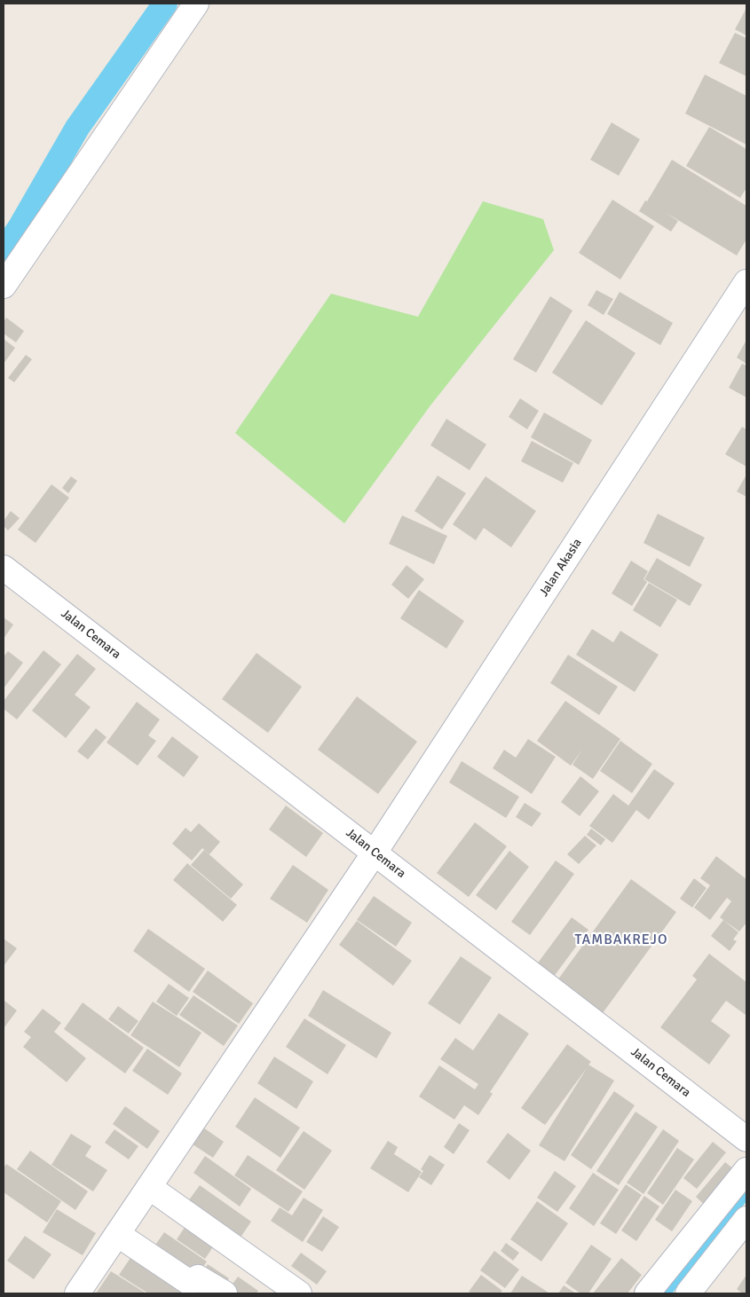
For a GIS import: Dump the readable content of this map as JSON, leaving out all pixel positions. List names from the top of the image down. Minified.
{"streets":{"street":["Jalan Akasia","Jalan Cemara"]},"crossings":[["Jalan Akasia","Jalan Cemara"]],"districts":["TAMBAKREJO"]}
